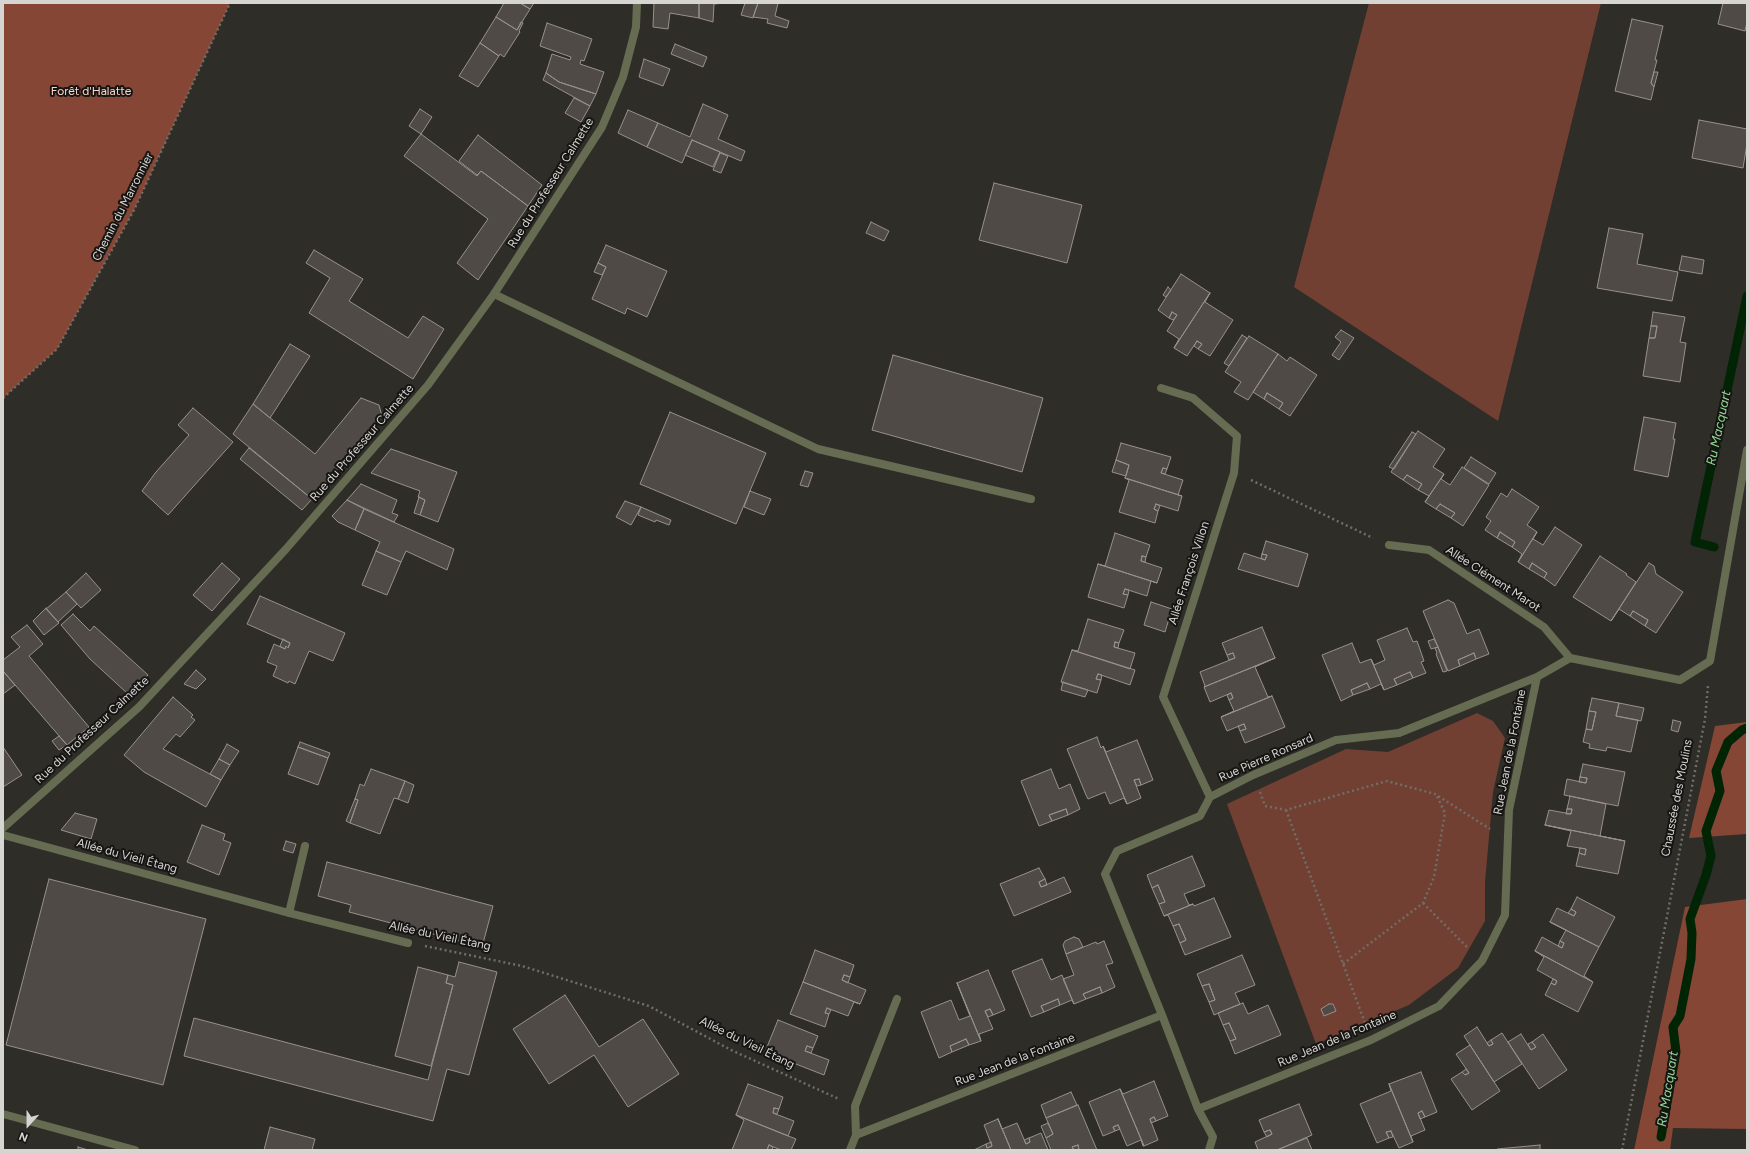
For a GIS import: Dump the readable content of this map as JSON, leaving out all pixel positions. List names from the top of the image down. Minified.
{"streets":{"street":["Rue du Professeur Calmette","Allée François Villon","Allée Clément Marot","Rue Jean de la Fontaine","Rue Pierre Ronsard","Allée du Vieil Étang"],"path":["Chemin du Marronnier","Chaussée des Moulins"]},"crossings":[["Allée François Villon","Rue Pierre Ronsard"],["Allée Clément Marot","Rue Jean de la Fontaine"],["Rue Jean de la Fontaine","Rue Pierre Ronsard"]],"water":["Ru Macquart"],"parks":["Forêt d'Halatte"],"north":"bottom"}
